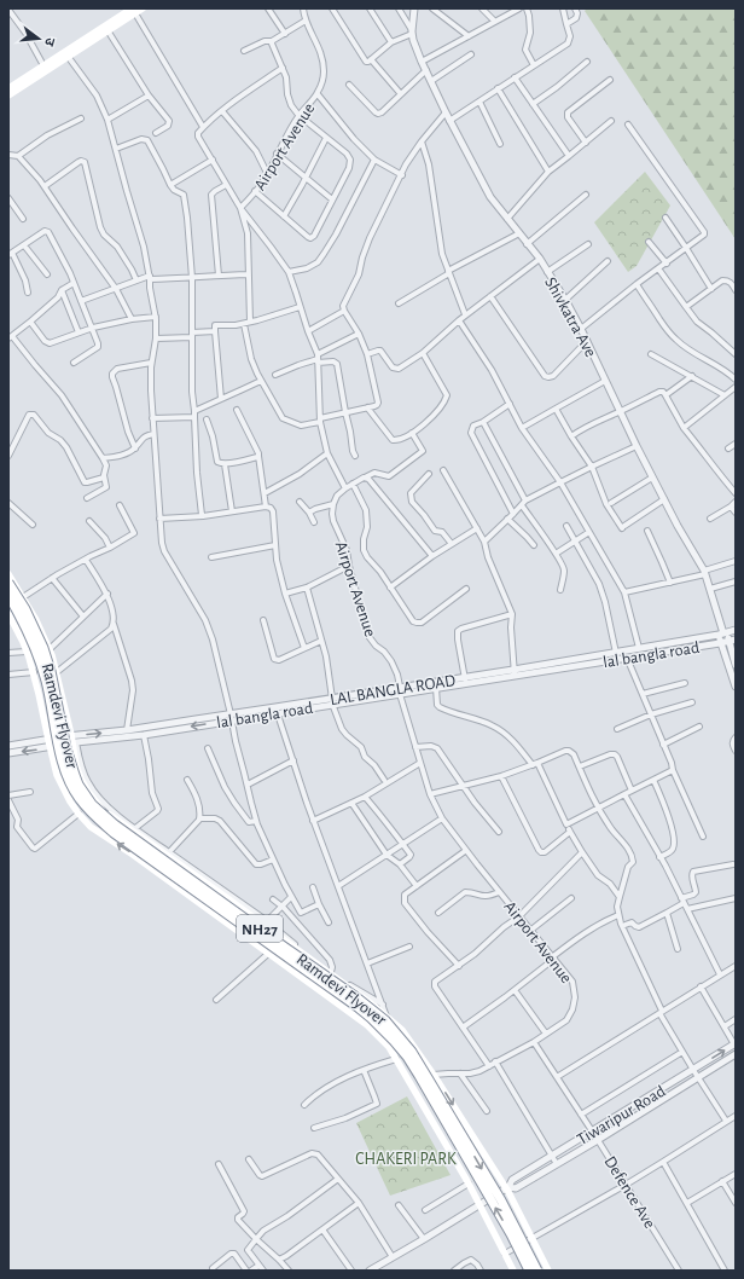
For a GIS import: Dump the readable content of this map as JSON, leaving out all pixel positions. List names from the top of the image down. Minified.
{"streets":{"highway":["Ramdevi Flyover","NH27"],"street":["Airport Avenue","Shivkatra Ave","lal bangla road","LAL BANGLA ROAD","Tiwaripur Road","Defence Ave"]},"crossings":[["Airport Avenue","lal bangla road"],["Airport Avenue","Defence Ave"],["Shivkatra Ave","lal bangla road"],["Shivkatra Ave","LAL BANGLA ROAD"],["lal bangla road","LAL BANGLA ROAD"],["Tiwaripur Road","Defence Ave"]],"parks":["CHAKERI PARK"],"north":"right"}
